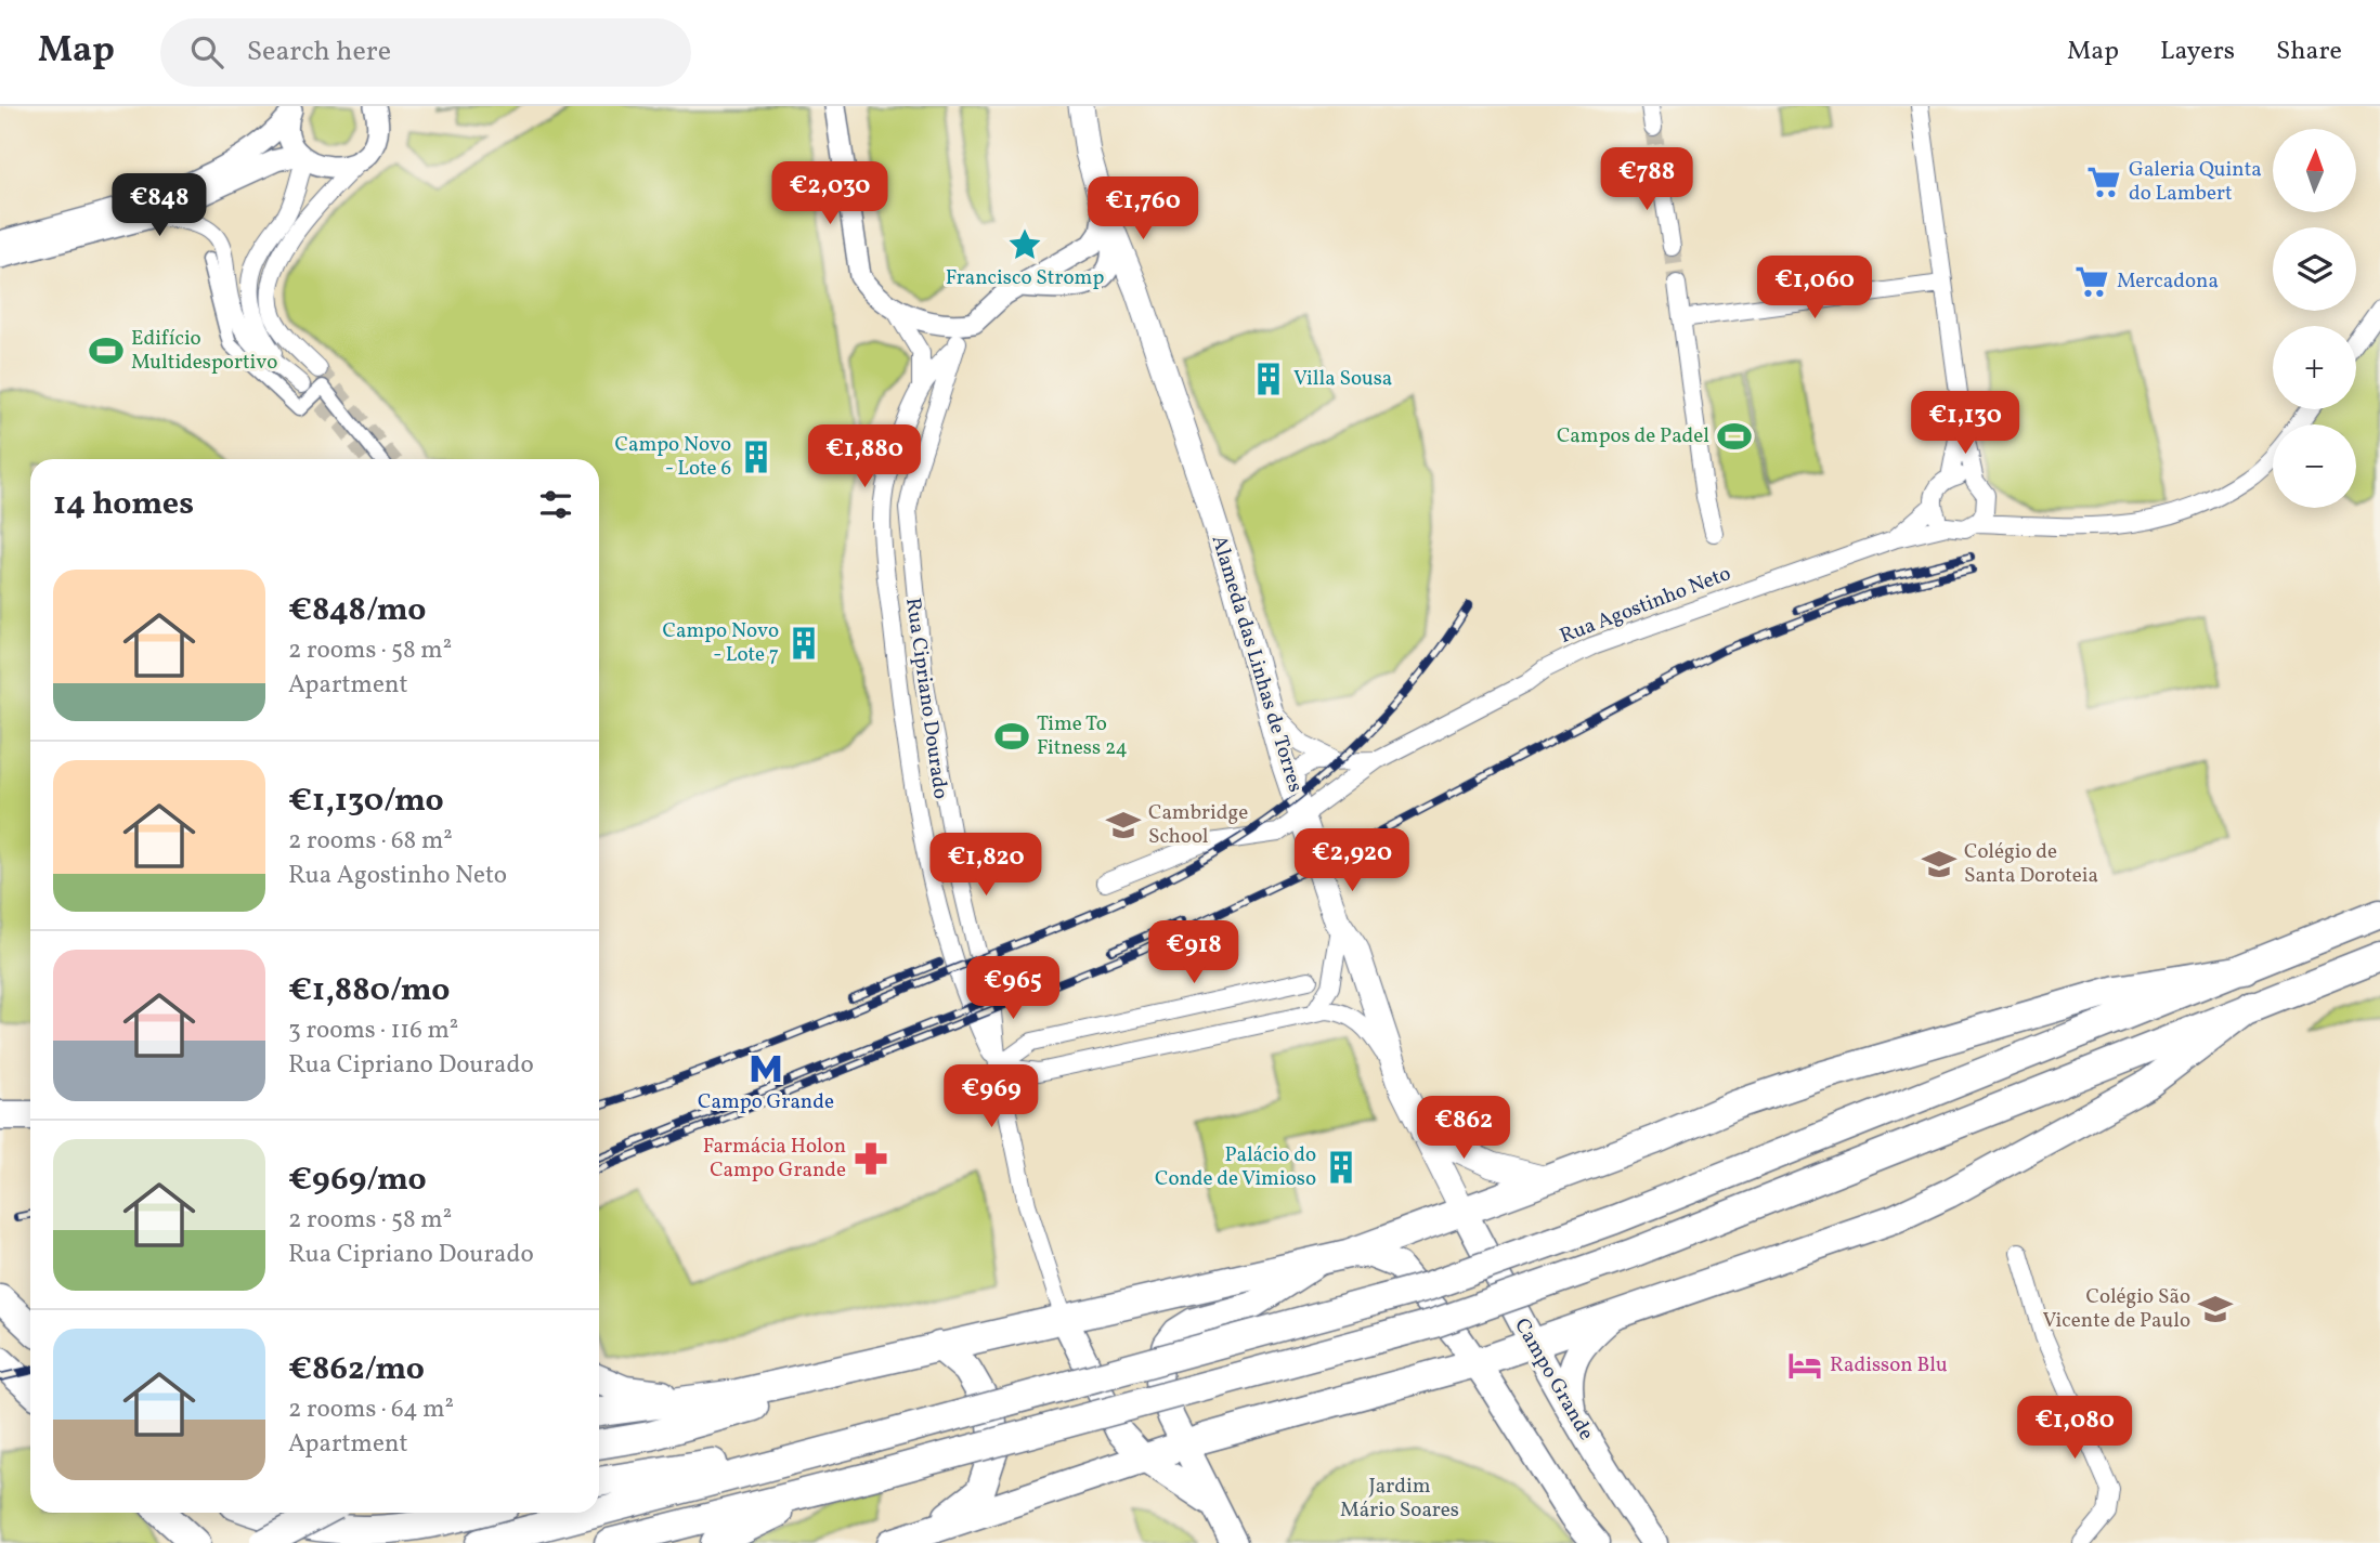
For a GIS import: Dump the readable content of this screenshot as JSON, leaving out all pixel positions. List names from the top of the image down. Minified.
{"streets":{"main road":["Alameda das Linhas de Torres","Campo Grande"],"street":["Rua Agostinho Neto","Rua Cipriano Dourado"]},"crossings":[["Rua Agostinho Neto","Alameda das Linhas de Torres"],["Alameda das Linhas de Torres","Campo Grande"]],"parks":["Jardim Mário Soares"],"places":{"supermarket":["Galeria Quinta do Lambert","Mercadona"],"place":["Francisco Stromp"],"sports":["Edifício Multidesportivo","Campos de Padel","Time To Fitness 24"],"building":["Villa Sousa","Campo Novo - Lote 6","Campo Novo - Lote 7","Palácio do Conde de Vimioso"],"school or university":["Cambridge School","Colégio de Santa Doroteia","Colégio São Vicente de Paulo"],"metro station":["Campo Grande"],"pharmacy":["Farmácia Holon Campo Grande"],"hotel":["Radisson Blu"]},"north":"top","page":{"header":"Map","search":"Search here","nav":["Map","Layers","Share"],"map_buttons":["+","−"],"price":["€788","€2,030","€848","€1,760","€1,060","€1,130","€1,880","€2,920","€1,820","€918","€965","€969","€862","€1,080"],"heading":"14 homes","list":[{"name":"€848/mo","note":"2 rooms · 58 m² · Apartment"},{"name":"€1,130/mo","note":"2 rooms · 68 m² · Rua Agostinho Neto"},{"name":"€1,880/mo","note":"3 rooms · 116 m² · Rua Cipriano Dourado"},{"name":"€969/mo","note":"2 rooms · 58 m² · Rua Cipriano Dourado"},{"name":"€862/mo","note":"2 rooms · 64 m² · Apartment"}]}}
